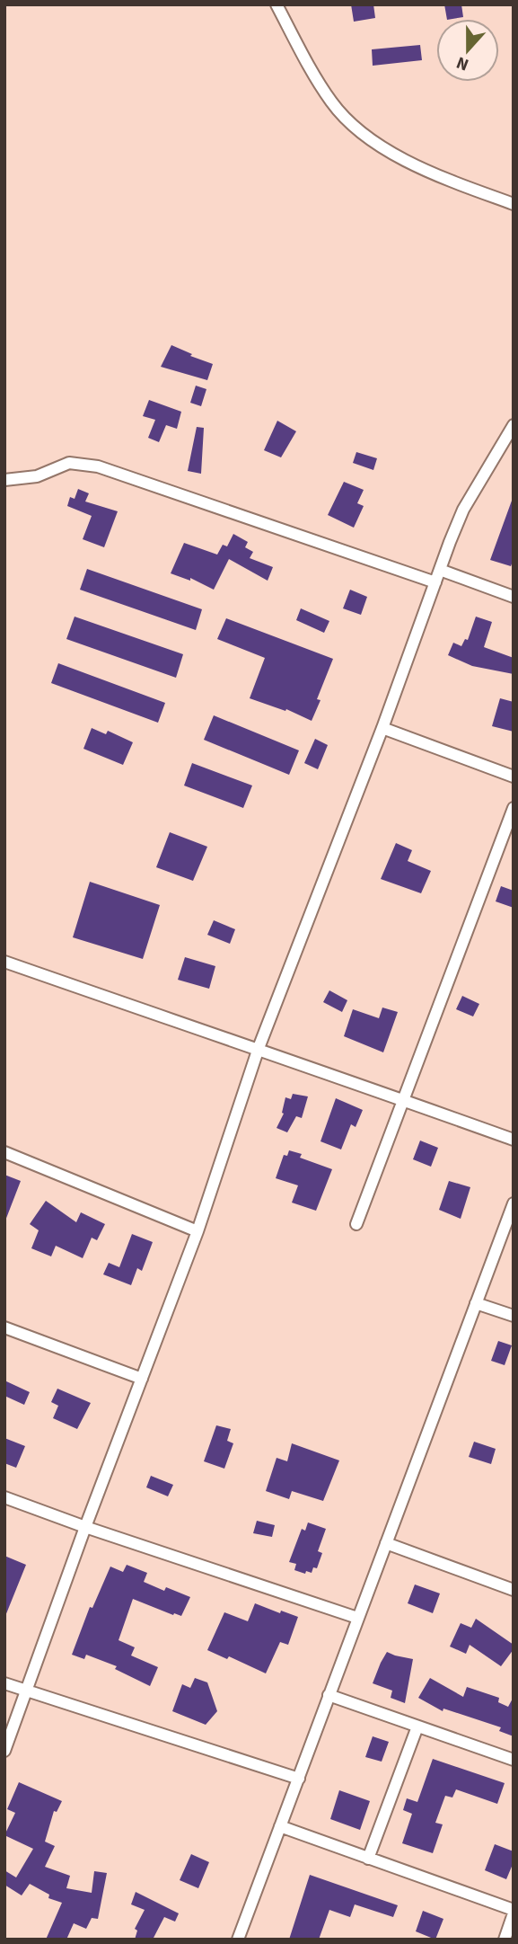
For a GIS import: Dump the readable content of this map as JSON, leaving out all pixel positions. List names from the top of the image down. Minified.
{"north":"bottom"}
